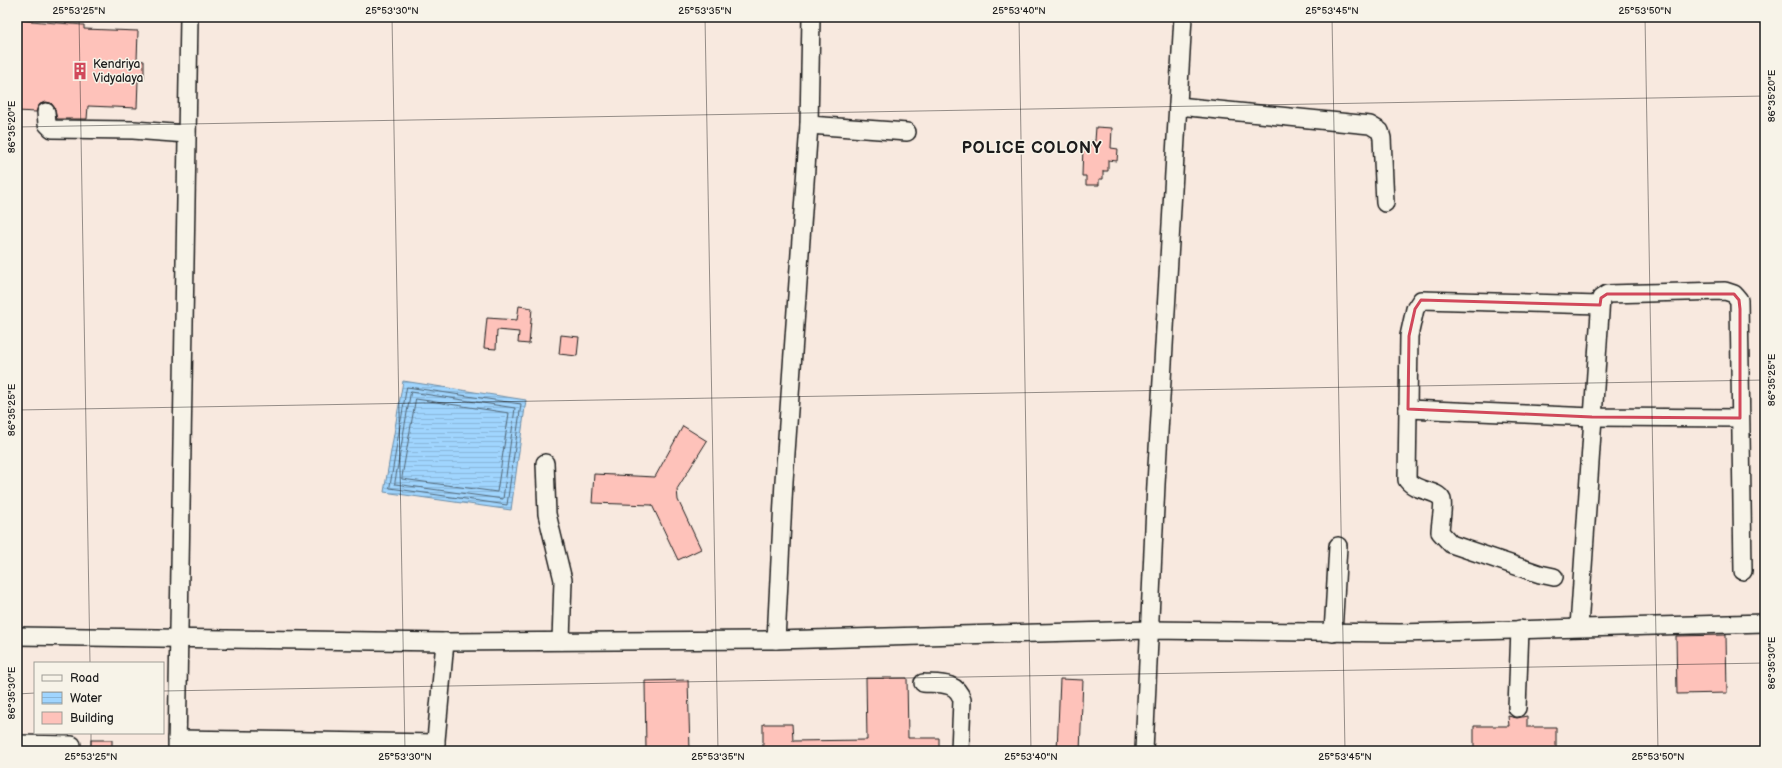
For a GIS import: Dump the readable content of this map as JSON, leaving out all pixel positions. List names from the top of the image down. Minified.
{"districts":["POLICE COLONY"],"places":{"building":["Kendriya Vidyalaya"]},"legend":["Road","Water","Building"],"coordinates":["25°53'25\"N","25°53'30\"N","25°53'35\"N","25°53'40\"N","25°53'45\"N","25°53'50\"N","86°35'20\"E","86°35'25\"E","86°35'30\"E"]}
